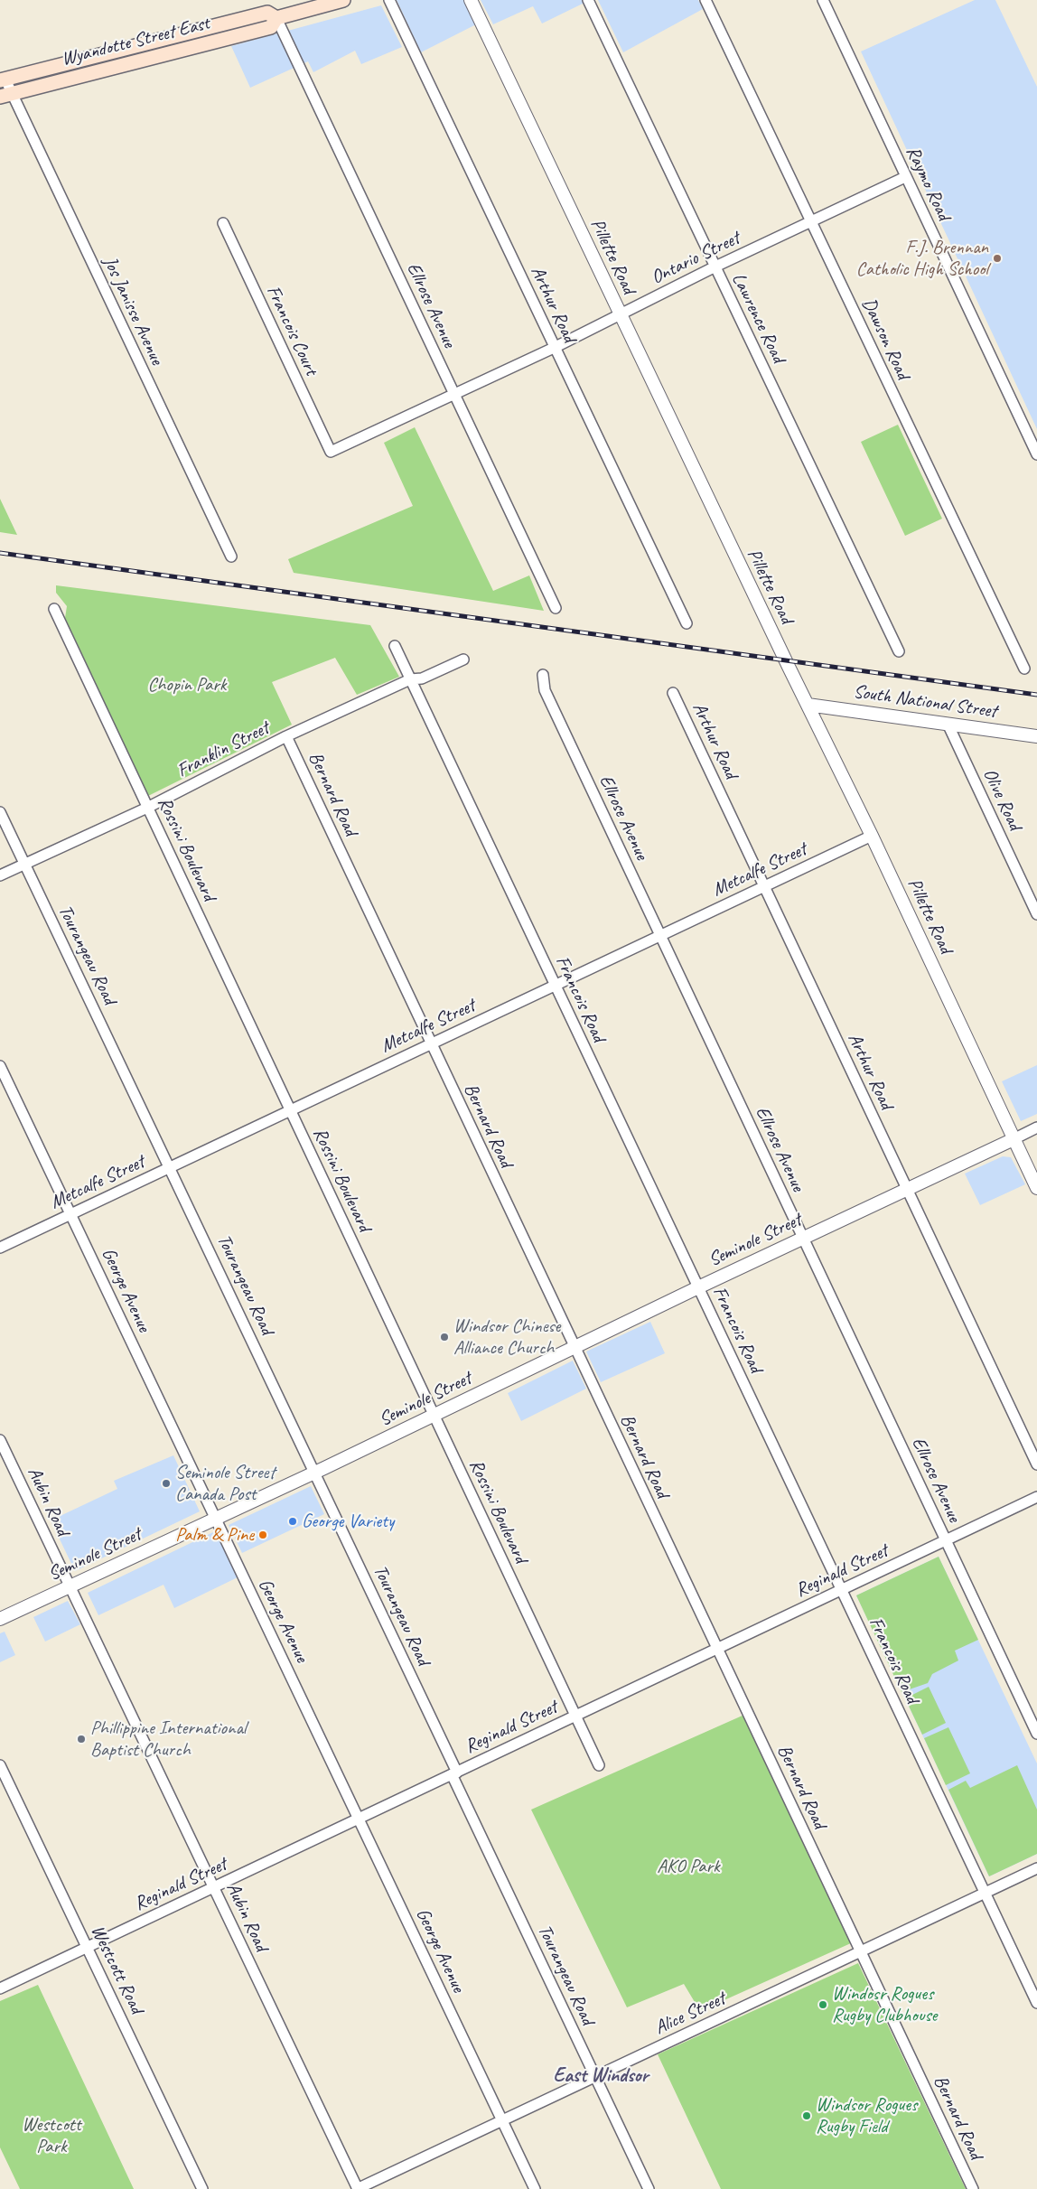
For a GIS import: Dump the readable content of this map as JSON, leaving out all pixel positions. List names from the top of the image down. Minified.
{"streets":{"main road":["Wyandotte Street East"],"street":["Raymo Road","Pillette Road","Ontario Street","Arthur Road","Ellrose Avenue","Jos Janisse Avenue","Lawrence Road","Francois Court","Dawson Road","South National Street","Franklin Street","Bernard Road","Olive Road","Rossini Boulevard","Metcalfe Street","Tourangeau Road","Francois Road","Seminole Street","George Avenue","Aubin Road","Reginald Street","Westcott Road","Alice Street"]},"crossings":[["Wyandotte Street East","Ellrose Avenue"],["Wyandotte Street East","Jos Janisse Avenue"],["Raymo Road","Ontario Street"],["Pillette Road","Ontario Street"],["Pillette Road","South National Street"],["Pillette Road","Metcalfe Street"],["Pillette Road","Seminole Street"],["Ontario Street","Arthur Road"],["Ontario Street","Ellrose Avenue"],["Ontario Street","Lawrence Road"],["Ontario Street","Francois Court"],["Ontario Street","Dawson Road"],["Arthur Road","Metcalfe Street"],["Arthur Road","Seminole Street"],["Ellrose Avenue","Metcalfe Street"],["Ellrose Avenue","Seminole Street"],["Ellrose Avenue","Reginald Street"],["South National Street","Olive Road"],["Franklin Street","Bernard Road"],["Franklin Street","Rossini Boulevard"],["Franklin Street","Tourangeau Road"],["Franklin Street","Francois Road"],["Bernard Road","Metcalfe Street"],["Bernard Road","Seminole Street"],["Bernard Road","Reginald Street"],["Bernard Road","Alice Street"],["Rossini Boulevard","Metcalfe Street"],["Rossini Boulevard","Seminole Street"],["Rossini Boulevard","Reginald Street"],["Metcalfe Street","Tourangeau Road"],["Metcalfe Street","Francois Road"],["Metcalfe Street","George Avenue"],["Tourangeau Road","Seminole Street"],["Tourangeau Road","Reginald Street"],["Tourangeau Road","Alice Street"],["Francois Road","Seminole Street"],["Francois Road","Reginald Street"],["Francois Road","Alice Street"],["Seminole Street","George Avenue"],["Seminole Street","Aubin Road"],["George Avenue","Reginald Street"],["George Avenue","Alice Street"],["Aubin Road","Reginald Street"],["Aubin Road","Alice Street"],["Reginald Street","Westcott Road"]],"districts":["East Windsor"],"parks":["Chopin Park","AKO Park","Westcott Park"],"places":["F.J. Brennan Catholic High School","Windsor Chinese Alliance Church","Seminole Street Canada Post","George Variety","Palm & Pine","Phillippine International Baptist Church","Windosr Rogues Rugby Clubhouse","Windsor Rogues Rugby Field"]}
